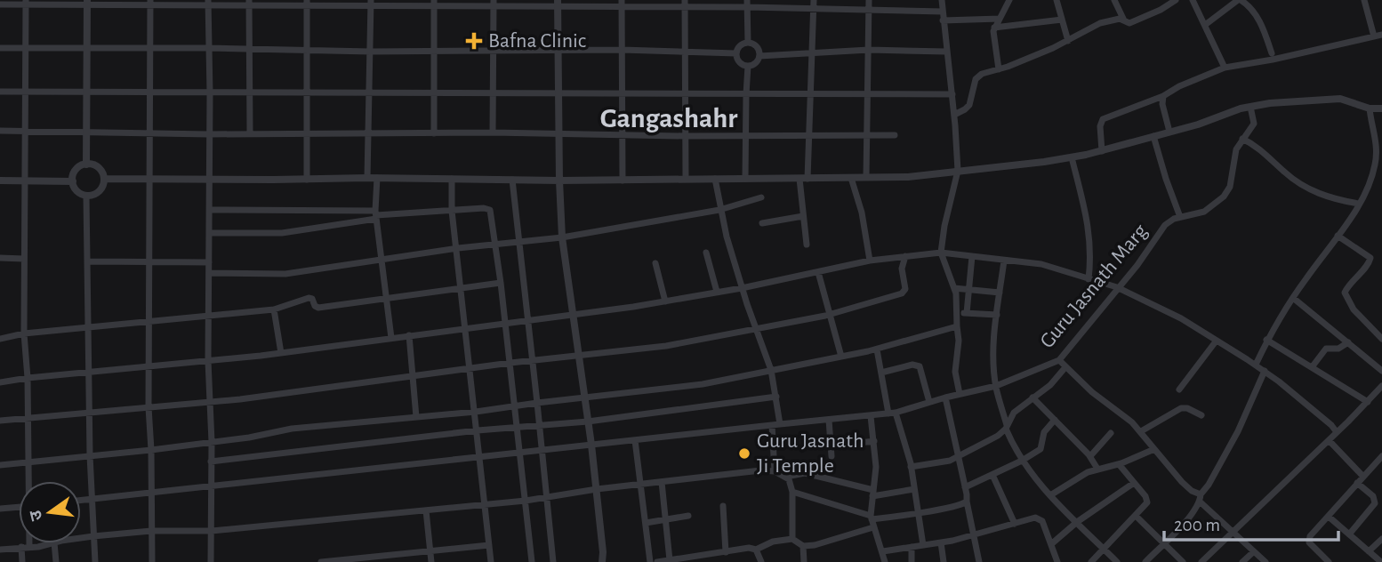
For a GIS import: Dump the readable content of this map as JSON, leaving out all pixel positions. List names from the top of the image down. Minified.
{"streets":{"street":["Guru Jasnath Marg"]},"districts":["Gangashahr"],"places":{"health":["Bafna Clinic"],"other":["Guru Jasnath Ji Temple"]},"scale_bar":"200 m","north":"left"}
